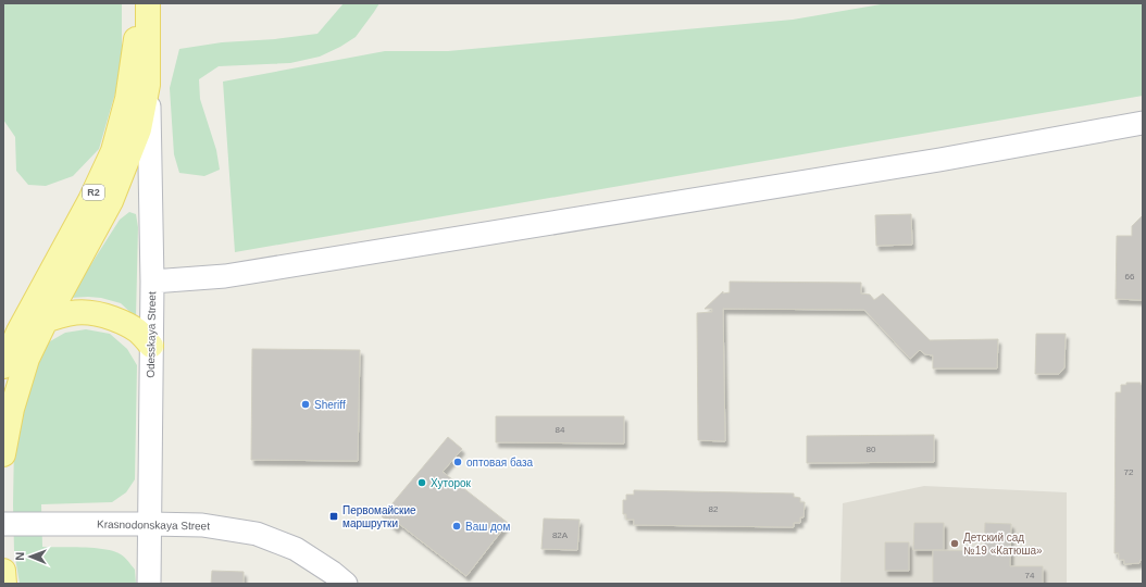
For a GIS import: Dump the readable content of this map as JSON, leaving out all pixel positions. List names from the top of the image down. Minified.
{"streets":{"main road":["R2","Odesskaya Street"],"street":["Krasnodonskaya Street"]},"crossings":[["Odesskaya Street","Krasnodonskaya Street"]],"places":{"other":["Sheriff","оптовая база","Хуторок","Ваш дом","Детский сад №19 «Катюша»"],"transit":["Первомайские маршрутки"]},"house_numbers":["66","84","80","72","82","82А","74"],"north":"left"}
